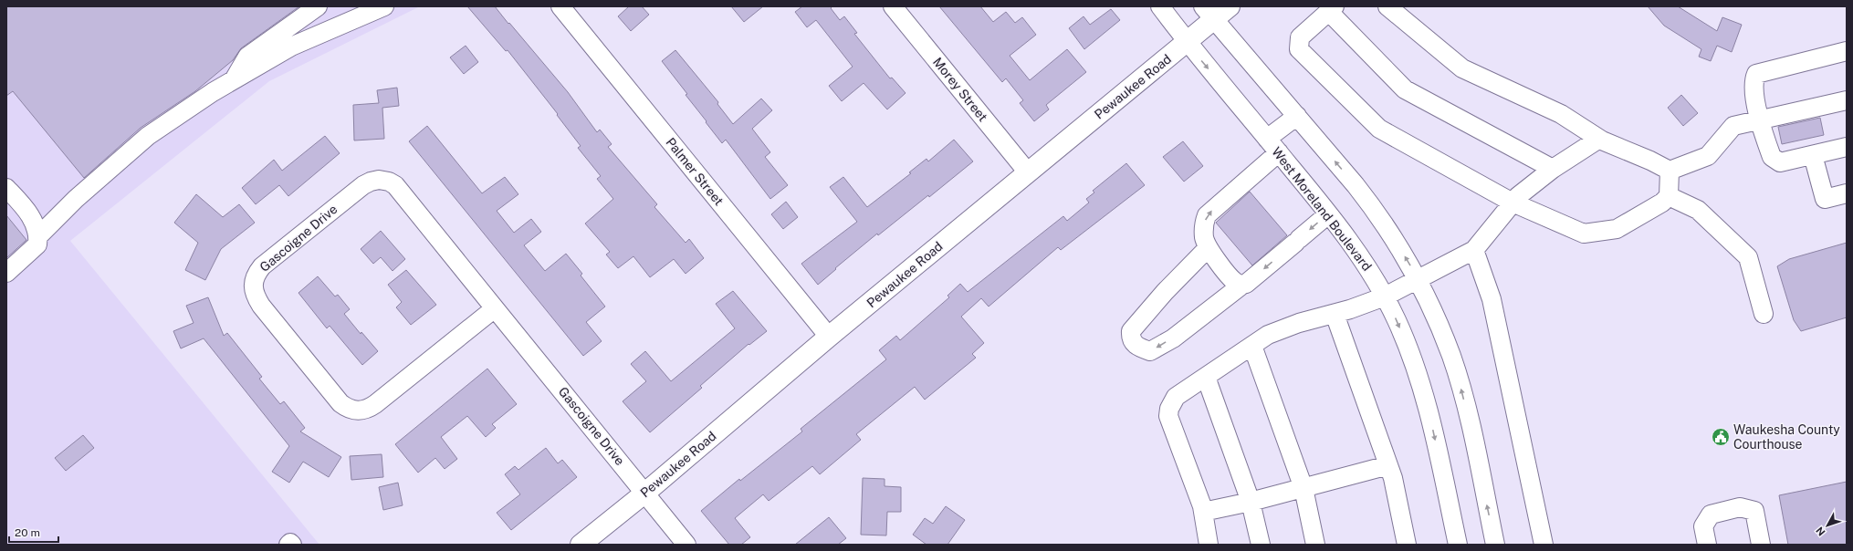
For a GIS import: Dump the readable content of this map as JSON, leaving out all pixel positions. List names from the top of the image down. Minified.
{"streets":{"main road":["Pewaukee Road"],"street":["Morey Street","Palmer Street","West Moreland Boulevard","Gascoigne Drive"]},"crossings":[["Pewaukee Road","Morey Street"],["Pewaukee Road","Palmer Street"],["Pewaukee Road","West Moreland Boulevard"],["Pewaukee Road","Gascoigne Drive"]],"places":{"public building":["Waukesha County Courthouse"]},"scale_bar":"20 m","north":"bottom left"}
